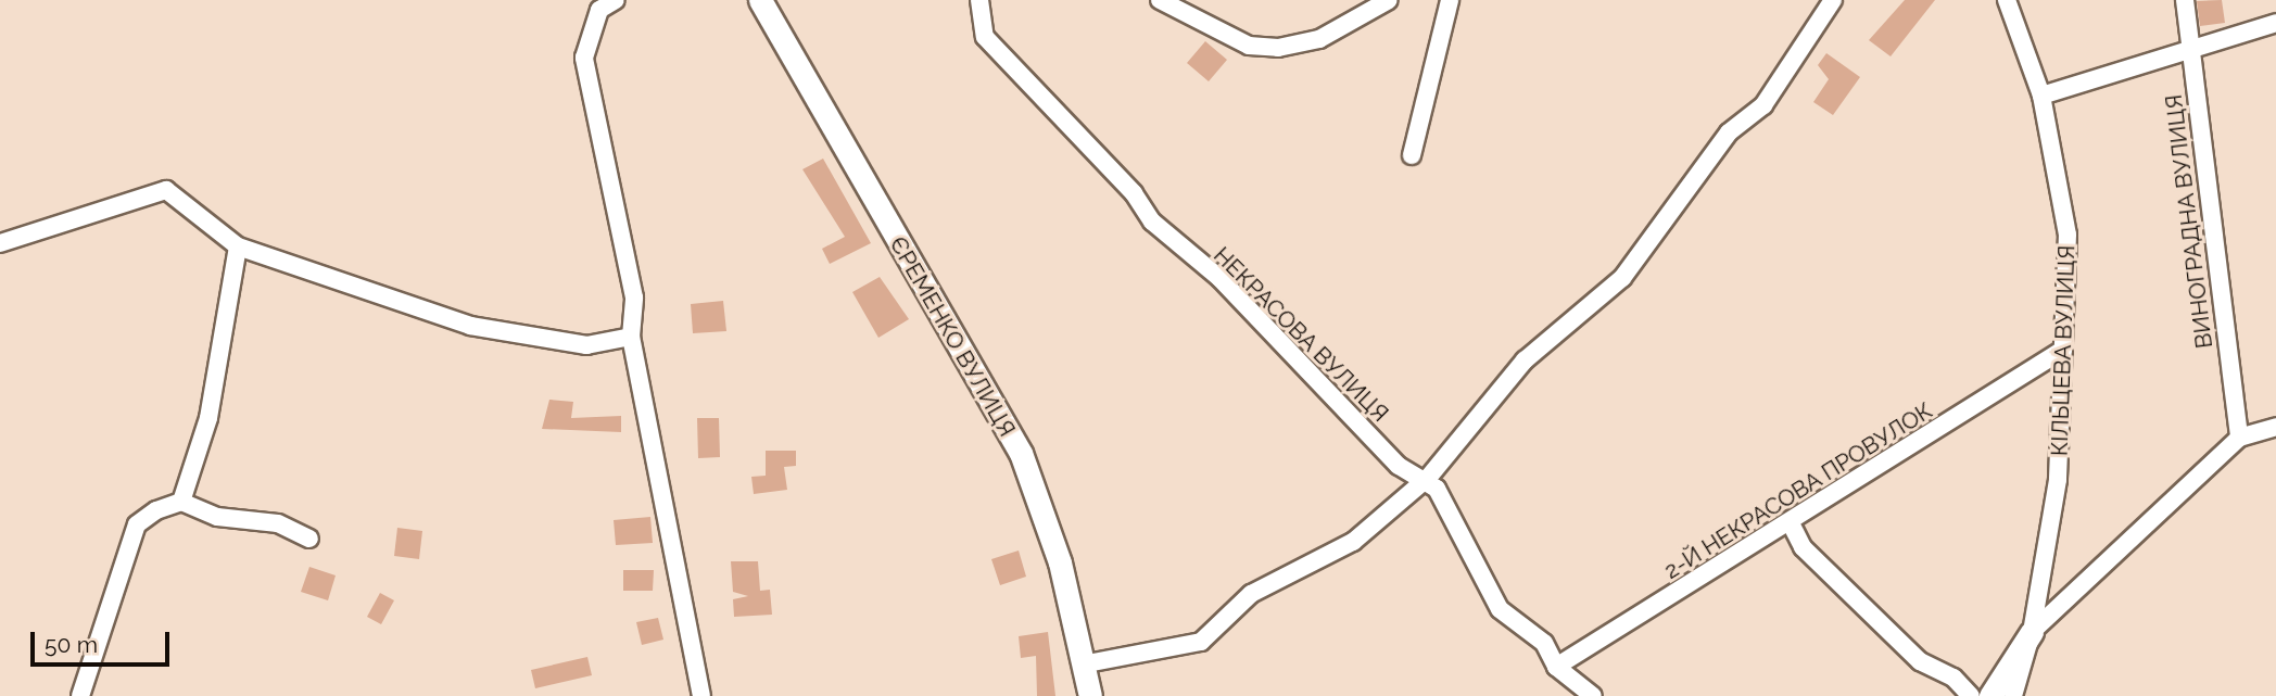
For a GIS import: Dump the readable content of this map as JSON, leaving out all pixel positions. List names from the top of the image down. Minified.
{"streets":{"street":["ВИНОГРАДНА ВУЛИЦЯ","НЕКРАСОВА ВУЛИЦЯ","ЄРЕМЕНКО ВУЛИЦЯ","КІЛЬЦЕВА ВУЛИЦЯ","2-Й НЕКРАСОВА ПРОВУЛОК"]},"crossings":[["НЕКРАСОВА ВУЛИЦЯ","2-Й НЕКРАСОВА ПРОВУЛОК"],["КІЛЬЦЕВА ВУЛИЦЯ","2-Й НЕКРАСОВА ПРОВУЛОК"]],"scale_bar":"50 m"}
